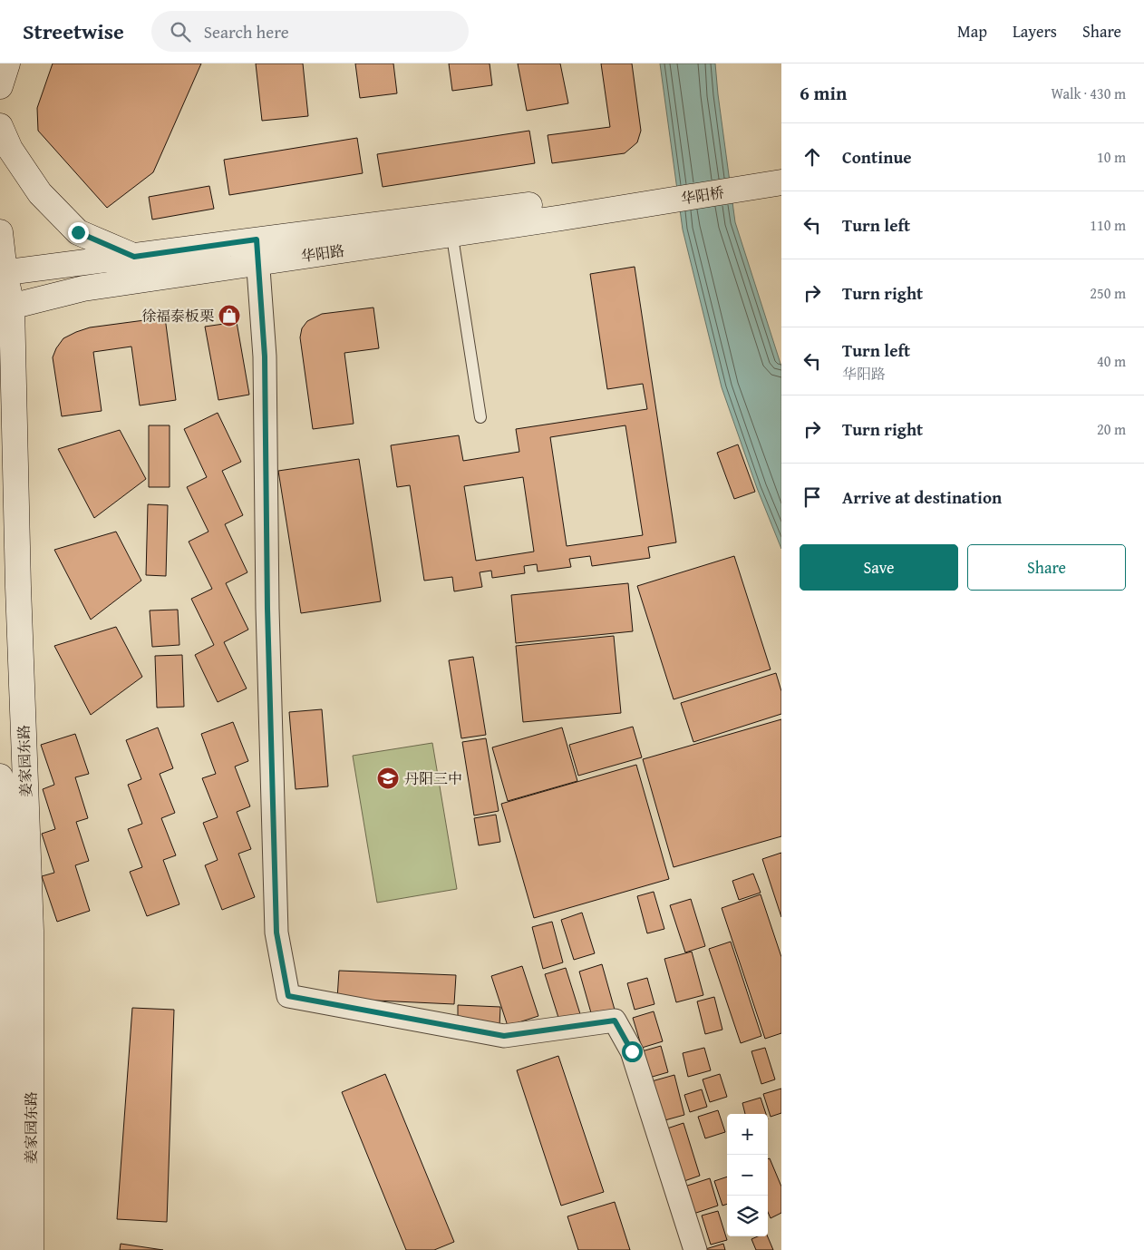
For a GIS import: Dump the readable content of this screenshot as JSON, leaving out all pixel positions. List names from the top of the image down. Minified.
{"streets":{"main road":["华阳桥","华阳路","姜家园东路"]},"crossings":[["华阳桥","华阳路"],["华阳路","姜家园东路"]],"places":{"shop":["徐福泰板栗"],"school or university":["丹阳三中"]},"page":{"header":"Streetwise","search":"Search here","nav":["Map","Layers","Share"],"heading":["6 min","Walk · 430 m"],"list":[["Continue","10 m"],["Turn left","110 m"],["Turn right","250 m"],["Turn left","华阳路","40 m"],["Turn right","20 m"],"Arrive at destination"],"buttons":["Save","Share"],"map_buttons":["+","−"]}}
